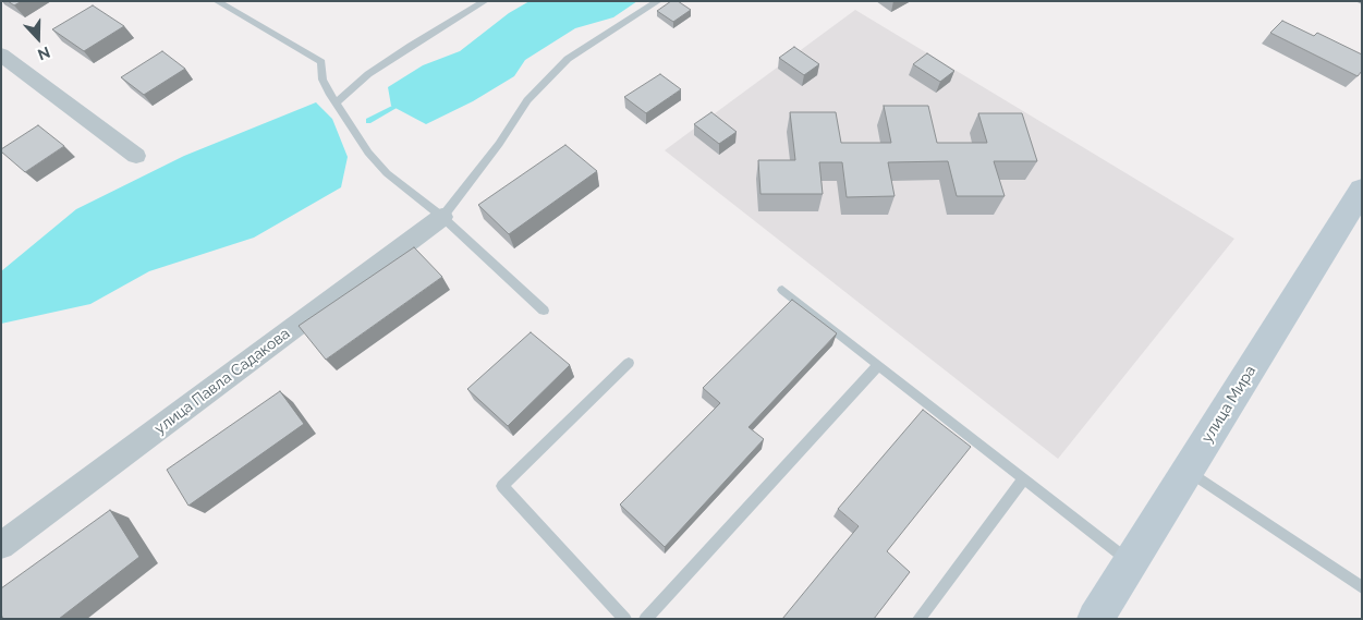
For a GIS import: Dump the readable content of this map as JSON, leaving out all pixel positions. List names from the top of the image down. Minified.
{"streets":{"street":["улица Павла Садакова","улица Мира"]},"north":"bottom"}
